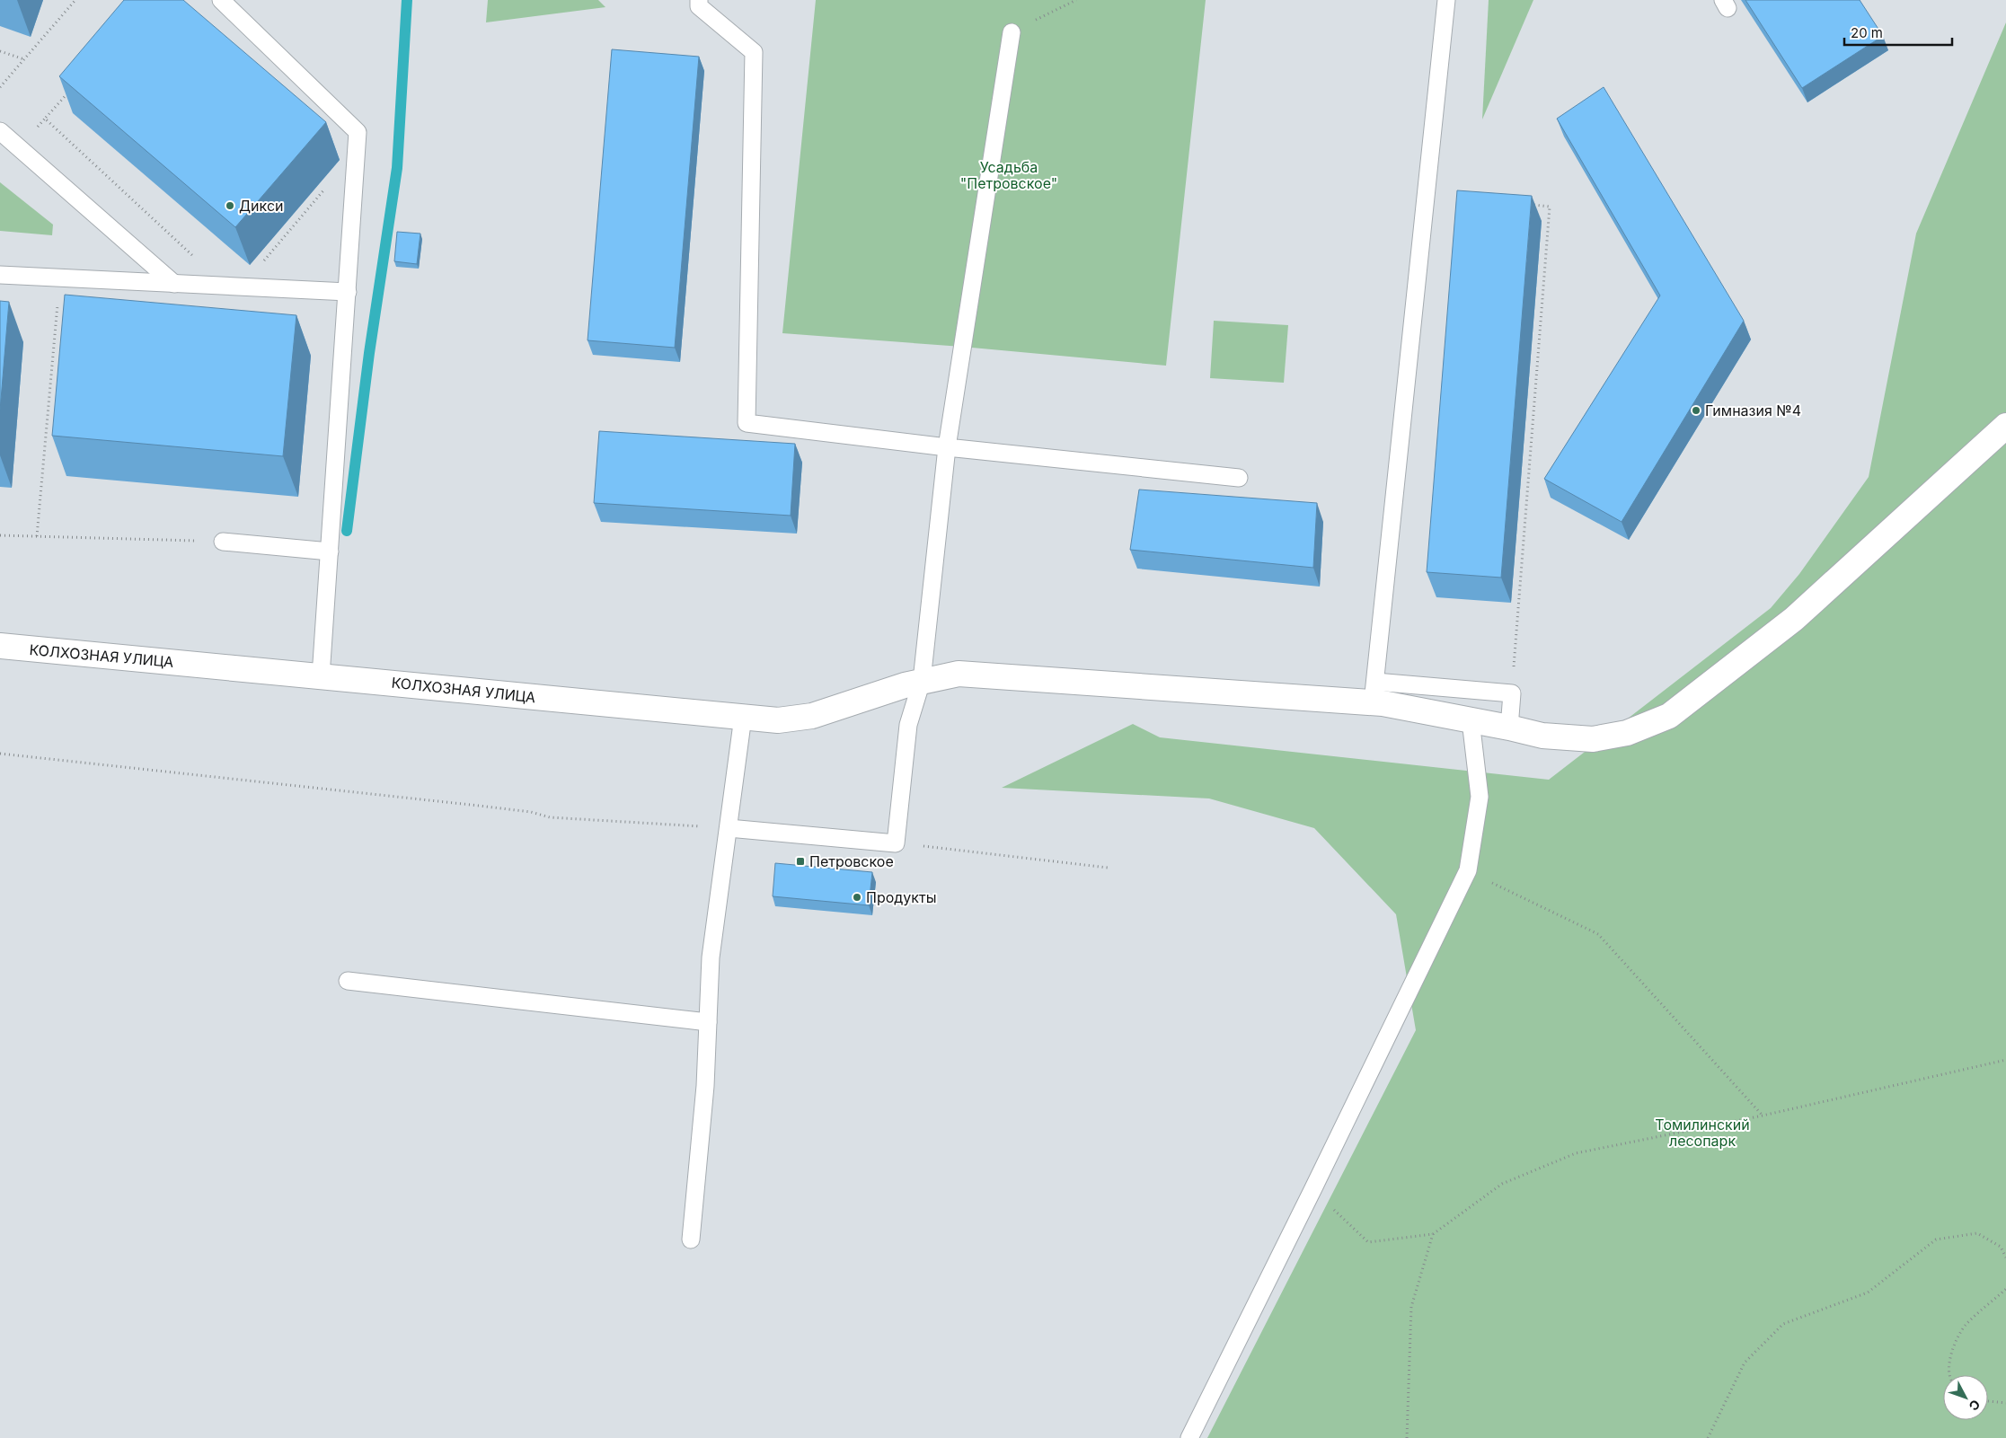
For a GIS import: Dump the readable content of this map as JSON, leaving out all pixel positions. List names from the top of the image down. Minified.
{"streets":{"street":["КОЛХОЗНАЯ УЛИЦА"]},"parks":["Усадьба \"Петровское\"","Томилинский лесопарк"],"places":{"other":["Дикси","Гимназия №4","Продукты"],"transit":["Петровское"]},"scale_bar":"20 m","north":"bottom right"}
